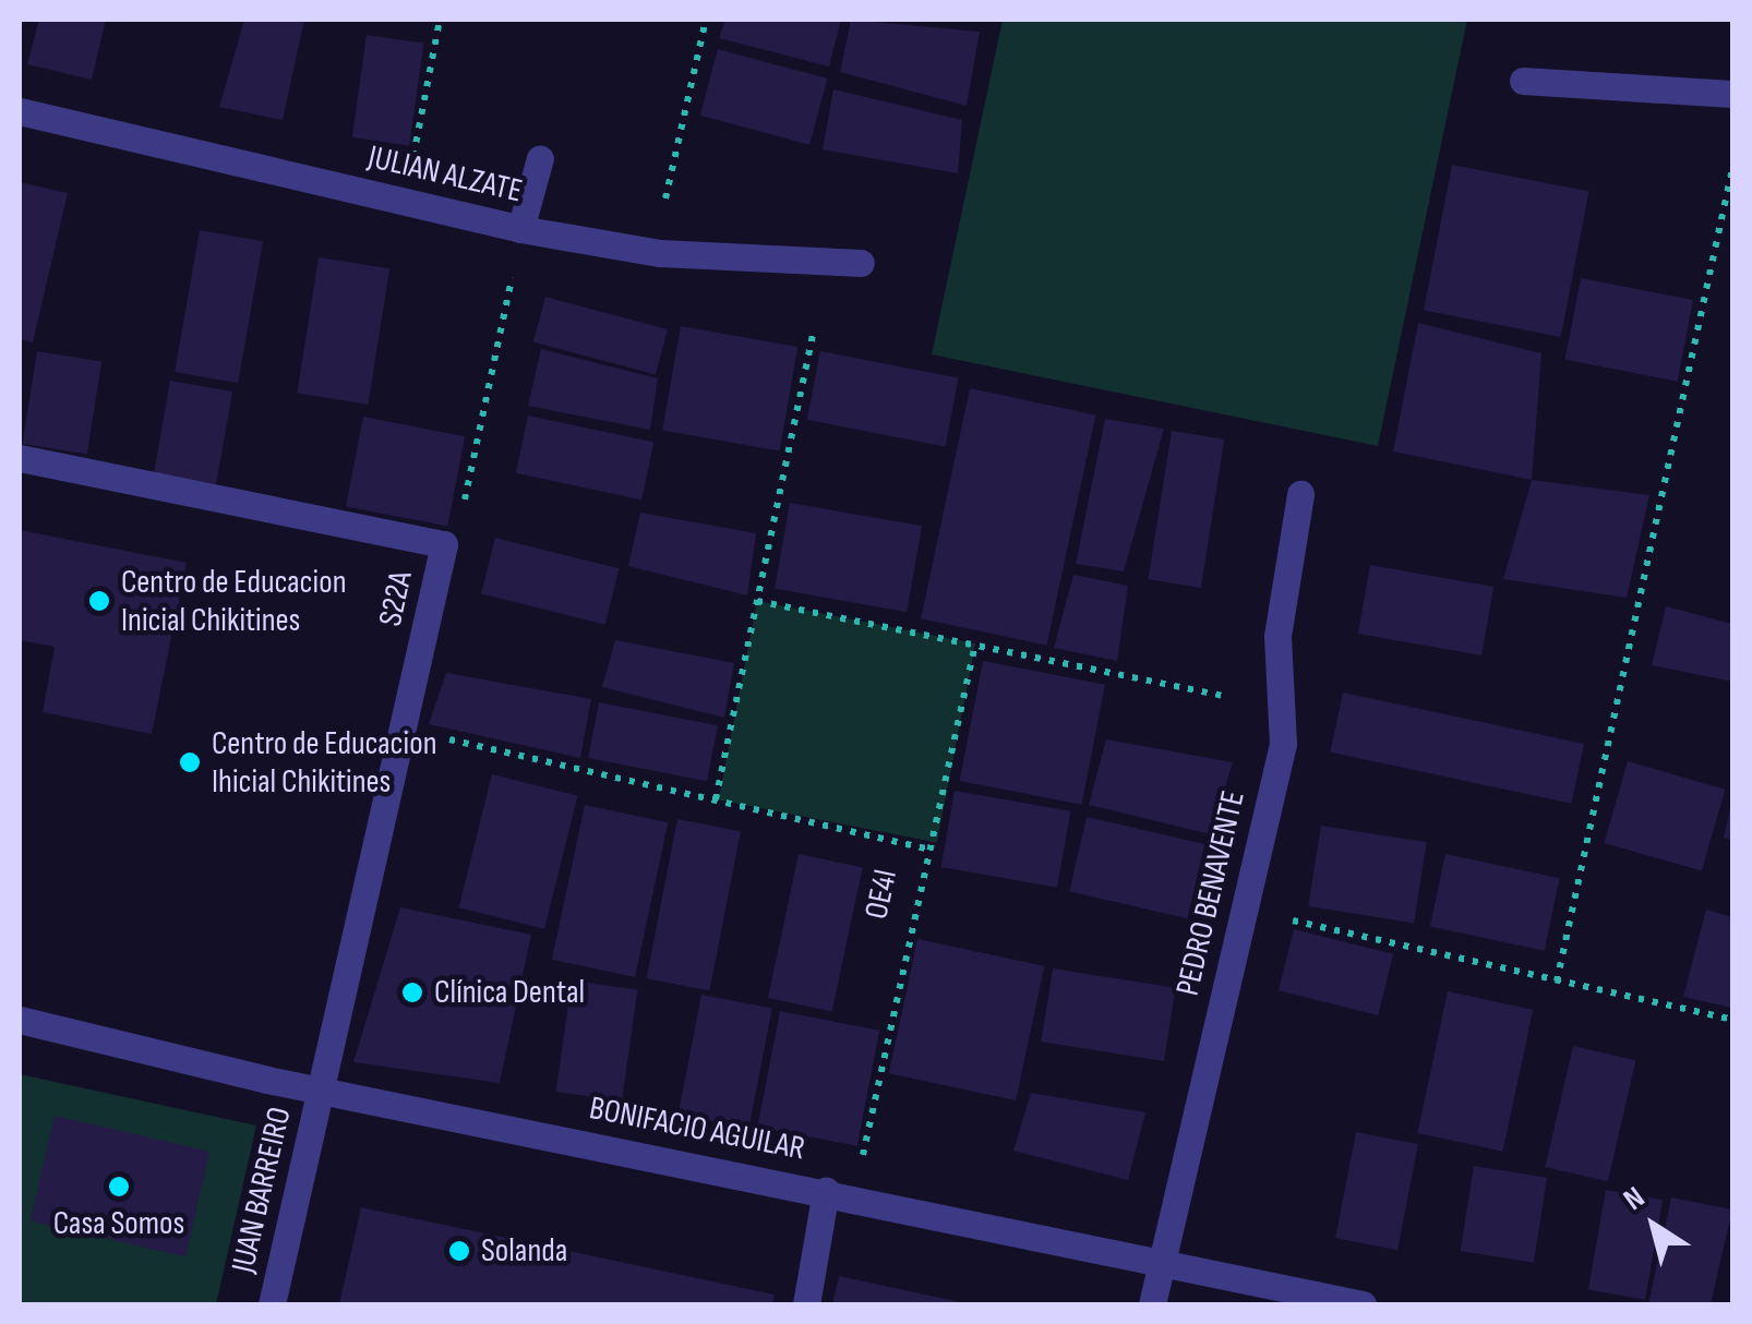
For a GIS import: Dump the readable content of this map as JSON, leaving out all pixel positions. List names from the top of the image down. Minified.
{"streets":{"street":["JULIAN ALZATE","S22A","PEDRO BENAVENTE","BONIFACIO AGUILAR","JUAN BARREIRO"],"path":["OE4I"]},"crossings":[["S22A","BONIFACIO AGUILAR"],["S22A","JUAN BARREIRO"],["PEDRO BENAVENTE","BONIFACIO AGUILAR"],["BONIFACIO AGUILAR","JUAN BARREIRO"]],"places":["Centro de Educacion Inicial Chikitines","Centro de Educacion Ihicial Chikitines","Clínica Dental","Casa Somos","Solanda"],"north":"top left"}
